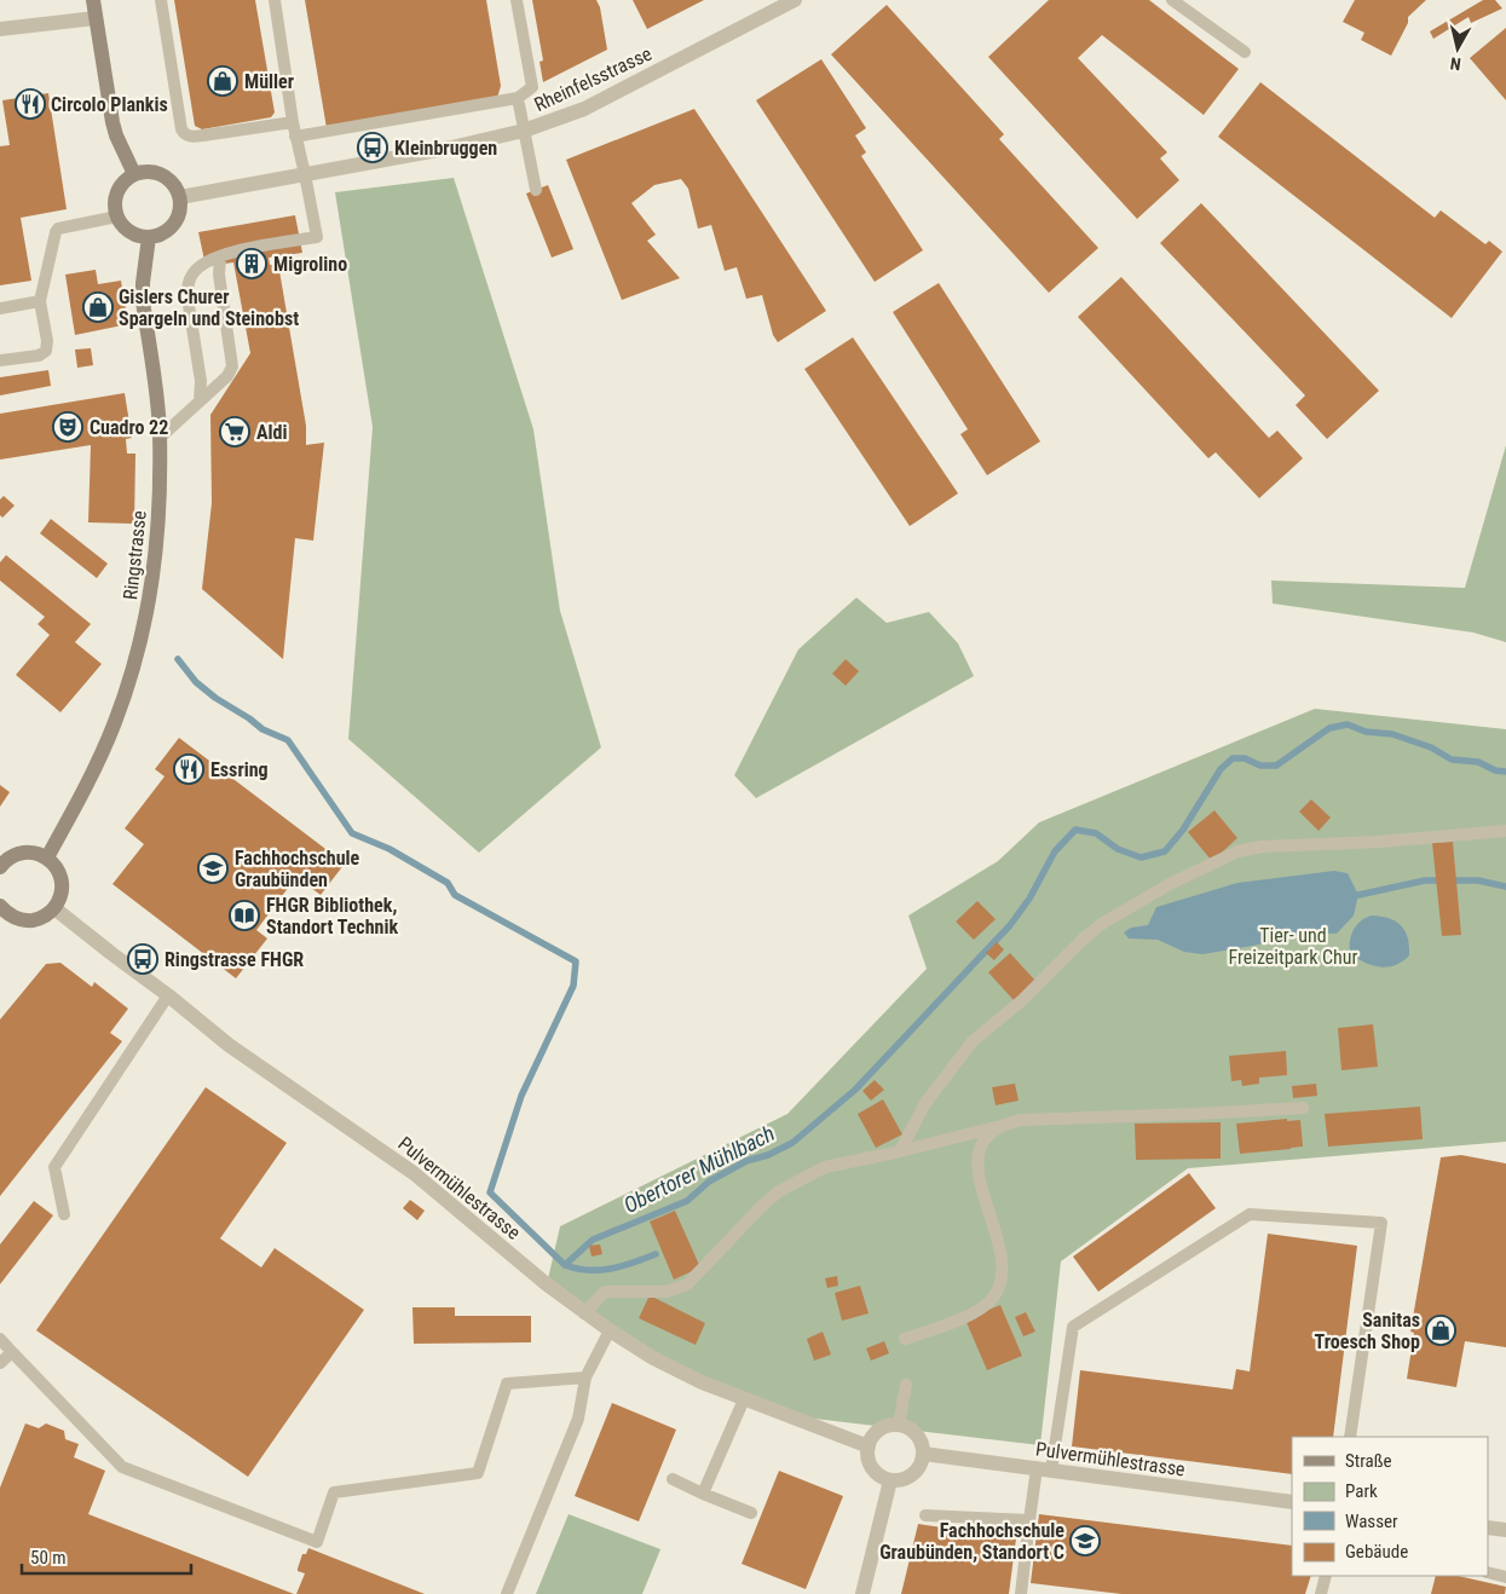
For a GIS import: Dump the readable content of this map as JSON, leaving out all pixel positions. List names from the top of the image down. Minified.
{"streets":{"main road":["Ringstrasse"],"street":["Rheinfelsstrasse","Pulvermühlestrasse"]},"crossings":[["Rheinfelsstrasse","Ringstrasse"]],"water":["Obertorer Mühlbach"],"parks":["Tier- und Freizeitpark Chur"],"places":{"shop":["Müller","Gislers Churer Spargeln und Steinobst","Sanitas Troesch Shop"],"restaurant":["Circolo Plankis","Essring"],"bus stop":["Kleinbruggen","Ringstrasse FHGR"],"building":["Migrolino"],"theatre":["Cuadro 22"],"supermarket":["Aldi"],"school or university":["Fachhochschule Graubünden","Fachhochschule Graubünden, Standort C"],"library":["FHGR Bibliothek, Standort Technik"]},"legend":["Straße","Park","Wasser","Gebäude"],"scale_bar":"50 m","north":"bottom"}
